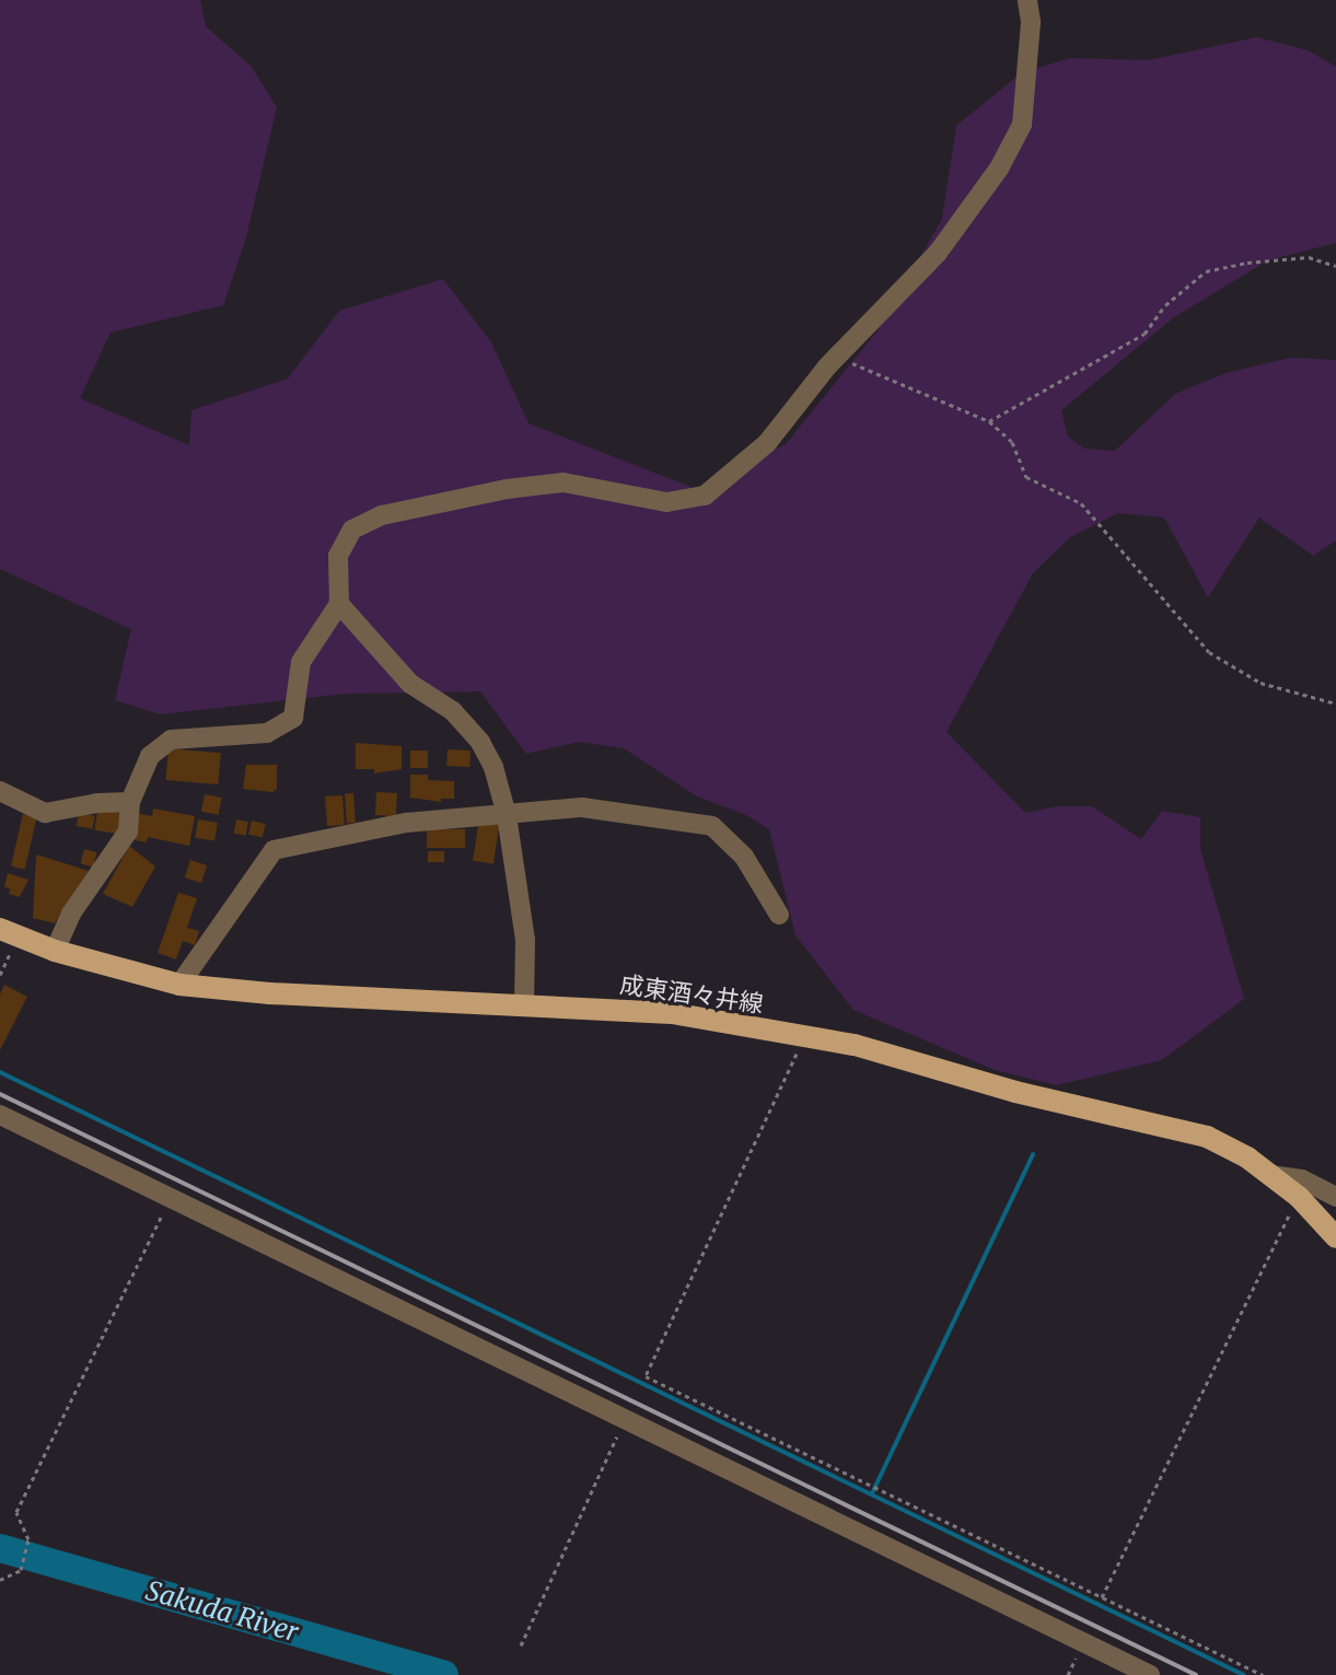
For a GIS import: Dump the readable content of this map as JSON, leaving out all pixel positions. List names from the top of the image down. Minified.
{"streets":{"main road":["成東酒々井線"]},"water":["Sakuda River"]}
